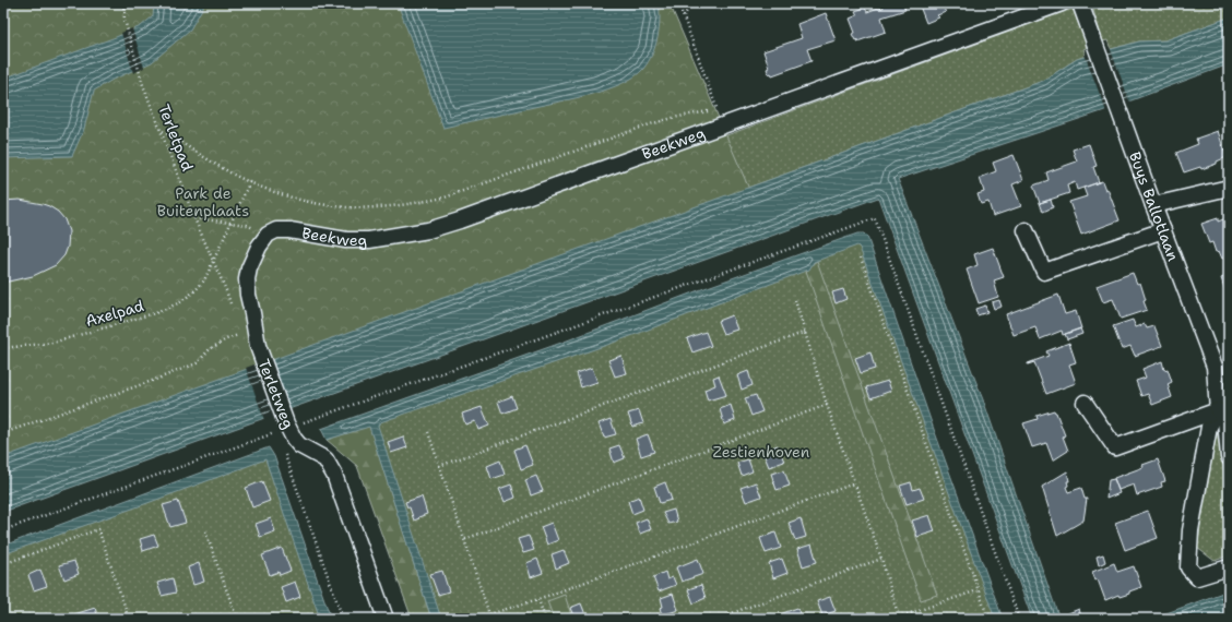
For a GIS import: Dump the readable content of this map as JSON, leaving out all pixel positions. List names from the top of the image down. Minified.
{"streets":{"street":["Beekweg","Buys Ballotlaan","Terletweg"],"path":["Terletpad","Axelpad"]},"crossings":[["Terletpad","Axelpad"],["Beekweg","Terletweg"]],"parks":["Park de Buitenplaats","Zestienhoven"]}
